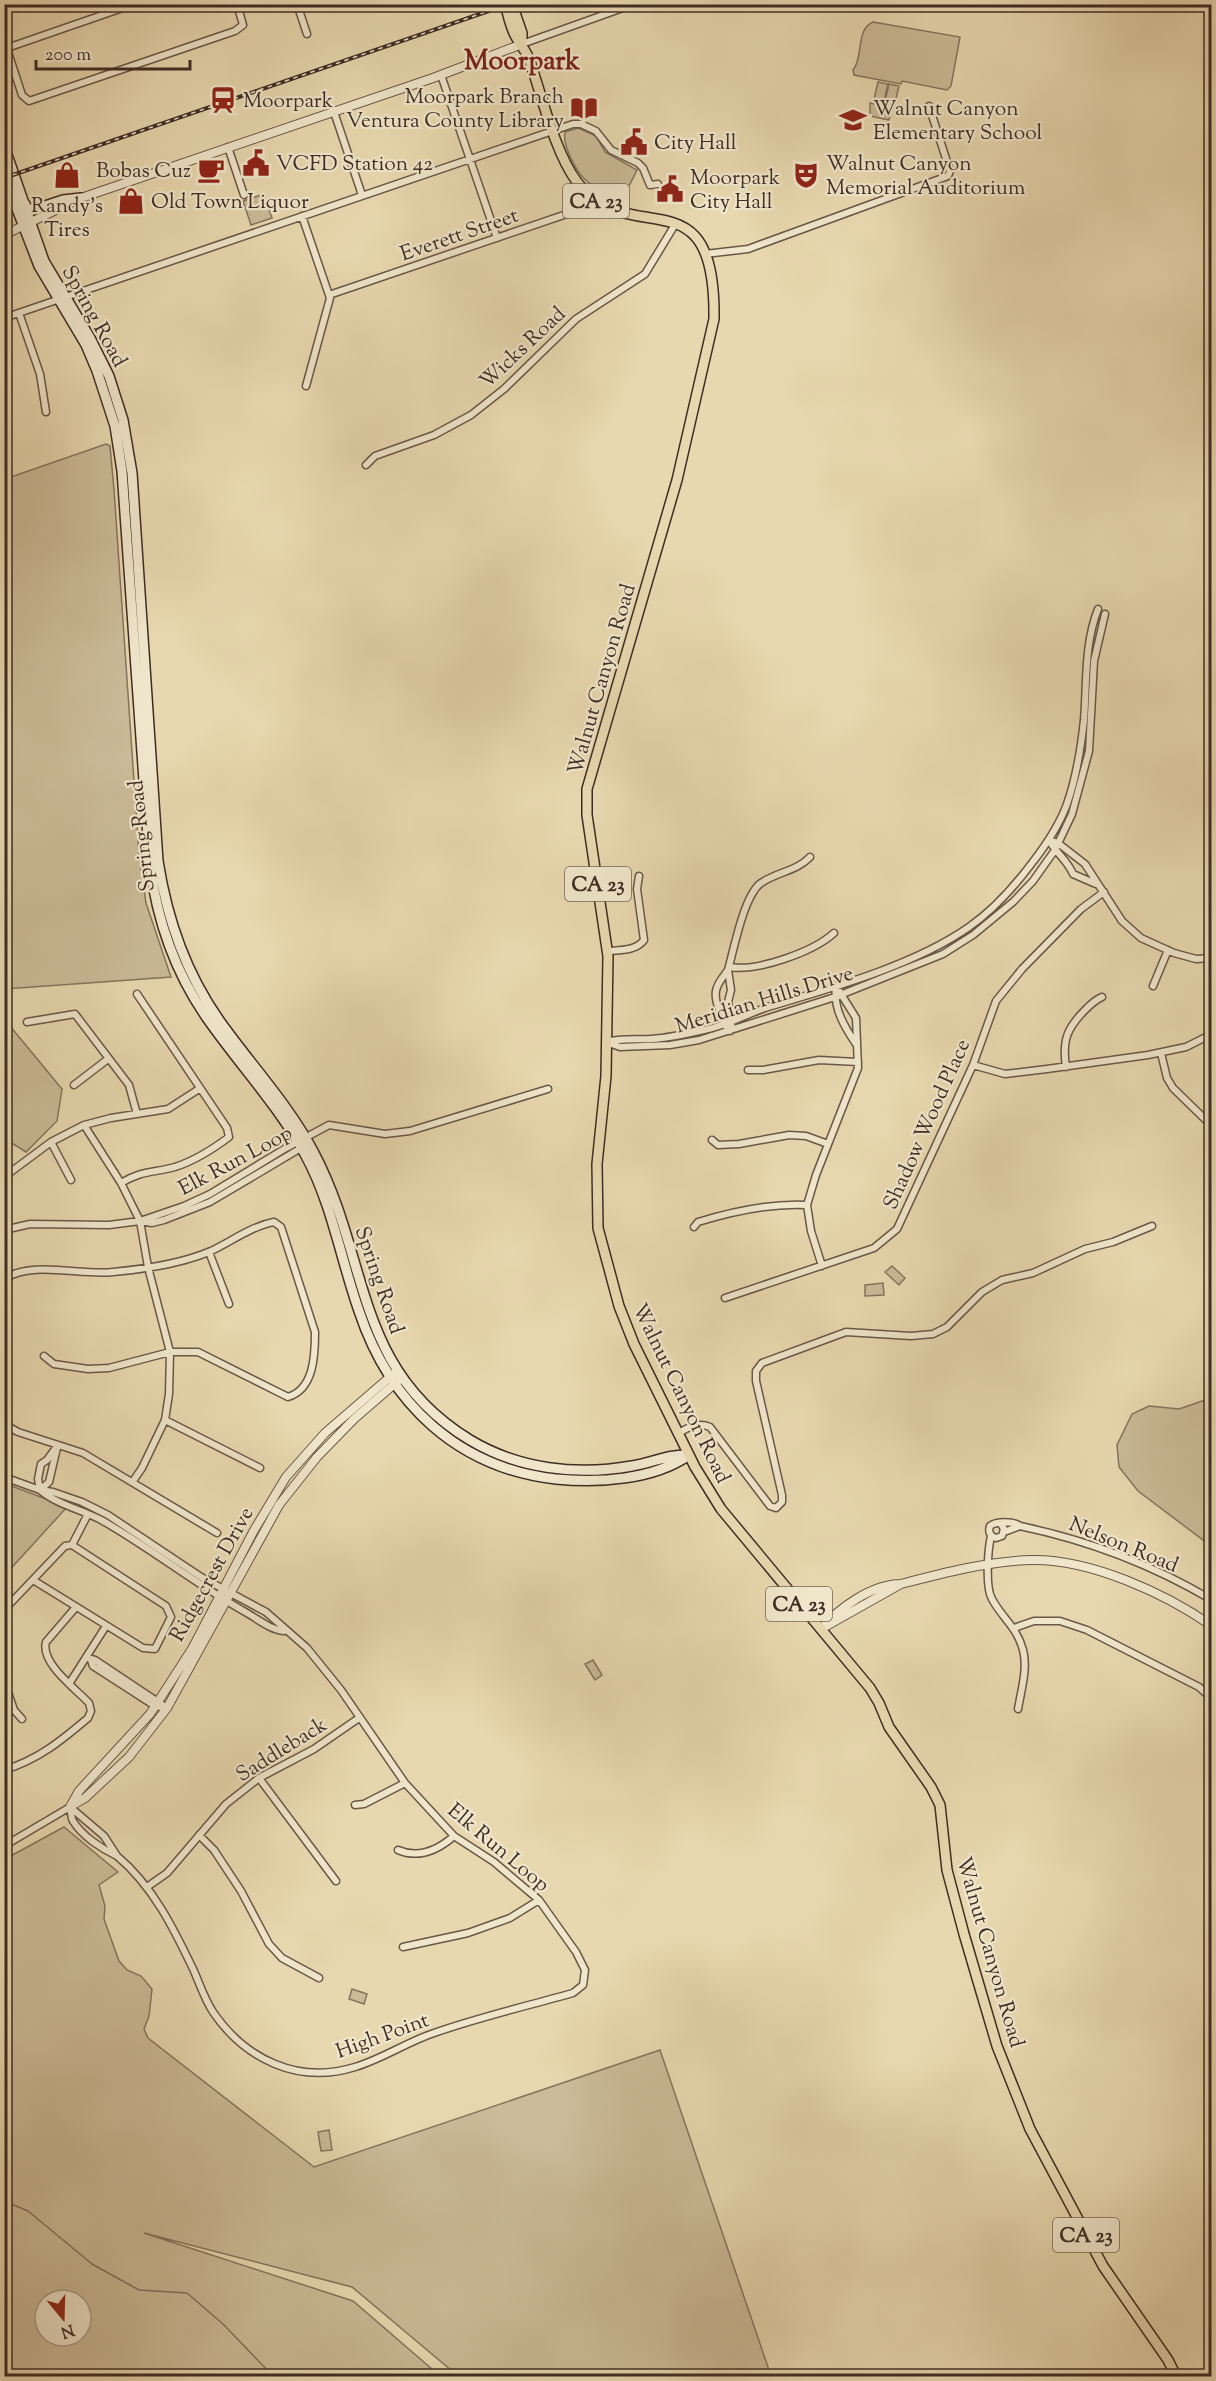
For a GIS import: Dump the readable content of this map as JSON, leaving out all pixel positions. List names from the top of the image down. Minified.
{"streets":{"main road":["CA 23","Spring Road","Walnut Canyon Road"],"street":["Everett Street","Wicks Road","Meridian Hills Drive","Shadow Wood Place","Elk Run Loop","Nelson Road","Ridgecrest Drive","Saddleback","High Point"]},"crossings":[["CA 23","Everett Street"],["CA 23","Wicks Road"],["CA 23","Walnut Canyon Road"],["Spring Road","Walnut Canyon Road"],["Spring Road","Elk Run Loop"],["Spring Road","Ridgecrest Drive"],["Wicks Road","Walnut Canyon Road"],["Walnut Canyon Road","Meridian Hills Drive"],["Elk Run Loop","Ridgecrest Drive"],["Elk Run Loop","Saddleback"],["Elk Run Loop","High Point"],["Ridgecrest Drive","High Point"],["Saddleback","High Point"]],"districts":["Moorpark"],"places":{"station":["Moorpark"],"library":["Moorpark Branch Ventura County Library"],"school or university":["Walnut Canyon Elementary School"],"public building":["City Hall","VCFD Station 42","Moorpark City Hall"],"cafe":["Bobas Cuz"],"shop":["Randy's Tires","Old Town Liquor"],"theatre":["Walnut Canyon Memorial Auditorium"]},"scale_bar":"200 m","north":"bottom"}
